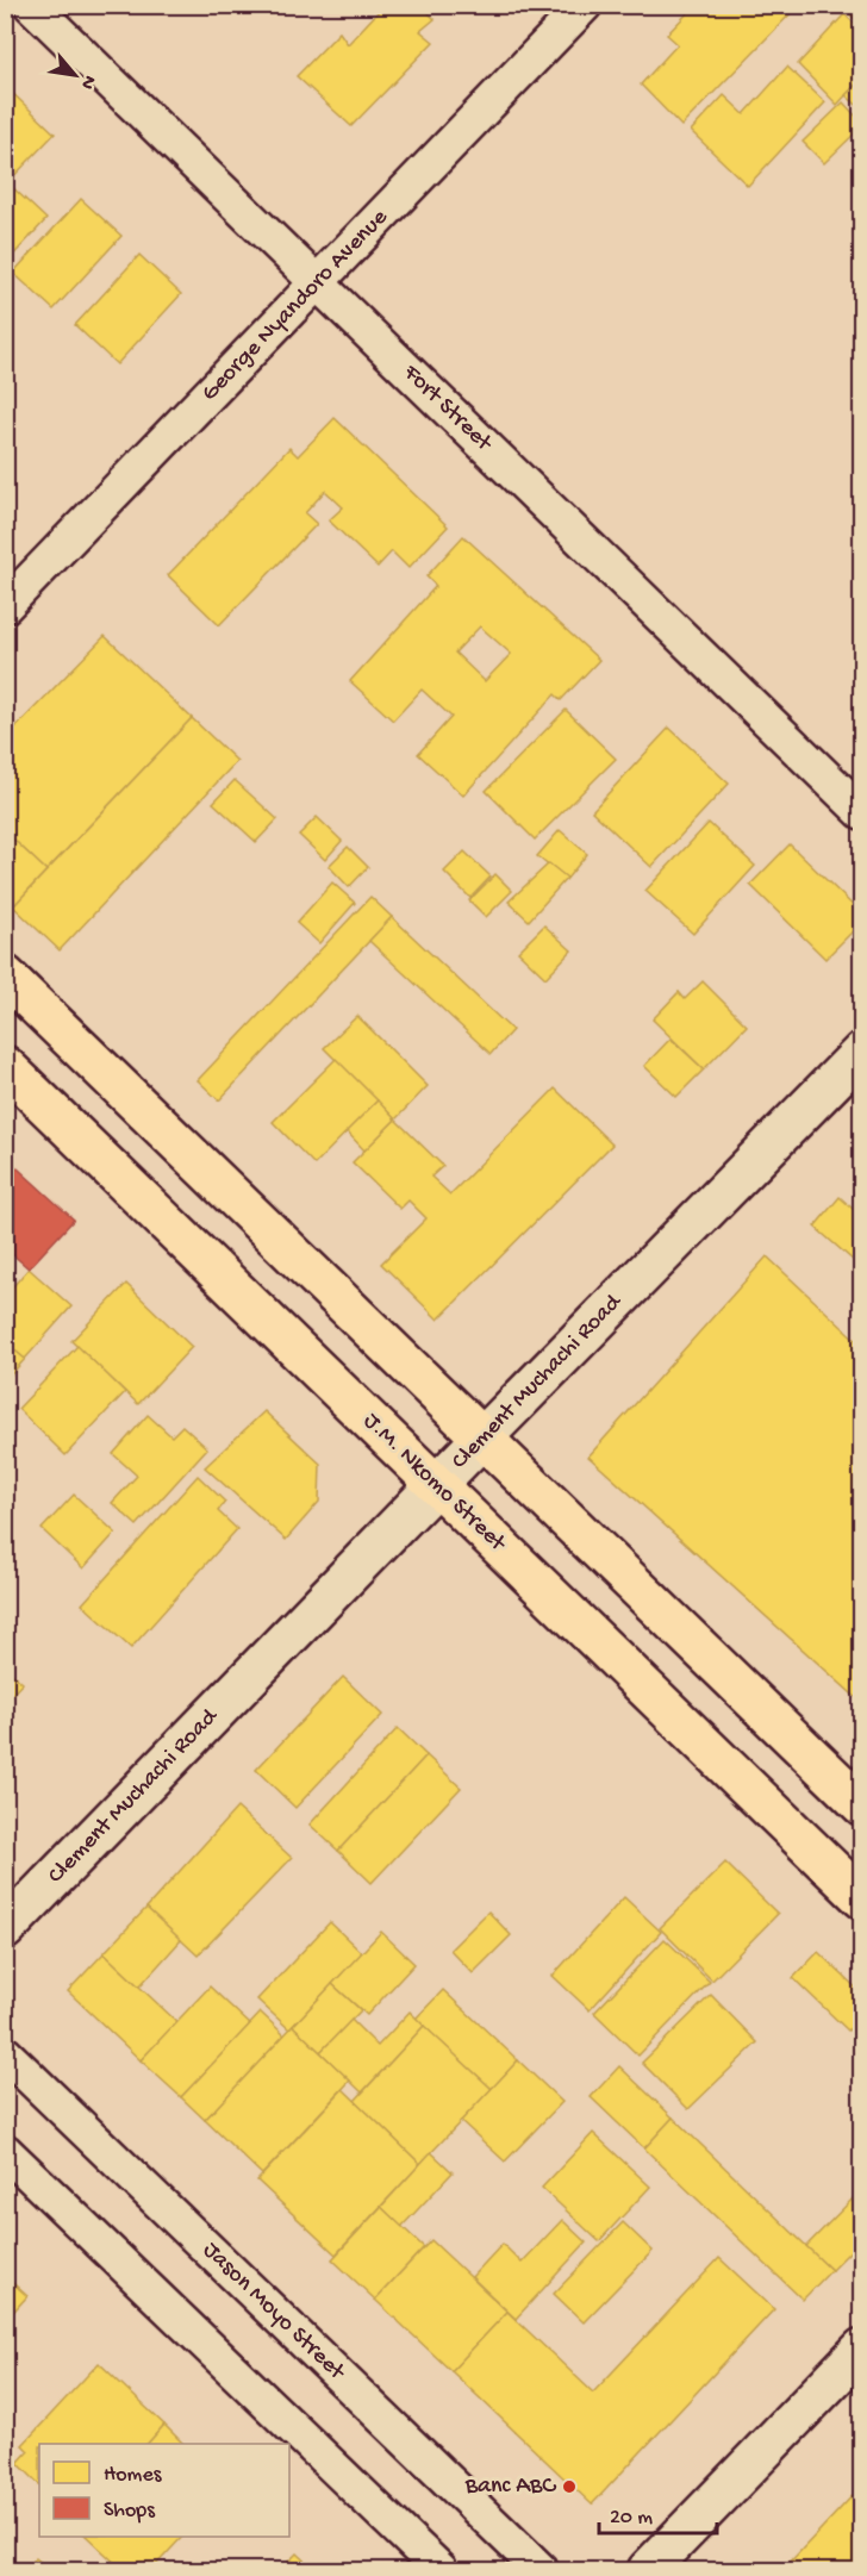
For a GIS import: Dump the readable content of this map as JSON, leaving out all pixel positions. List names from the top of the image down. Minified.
{"streets":{"highway":["J.M. Nkomo Street"],"main road":["Clement Muchachi Road"],"street":["George Nyandoro Avenue","Fort Street","Jason Moyo Street"]},"crossings":[["George Nyandoro Avenue","Fort Street"],["Clement Muchachi Road","J.M. Nkomo Street"]],"places":["Banc ABC"],"legend":["Homes","Shops"],"scale_bar":"20 m","north":"bottom right"}
